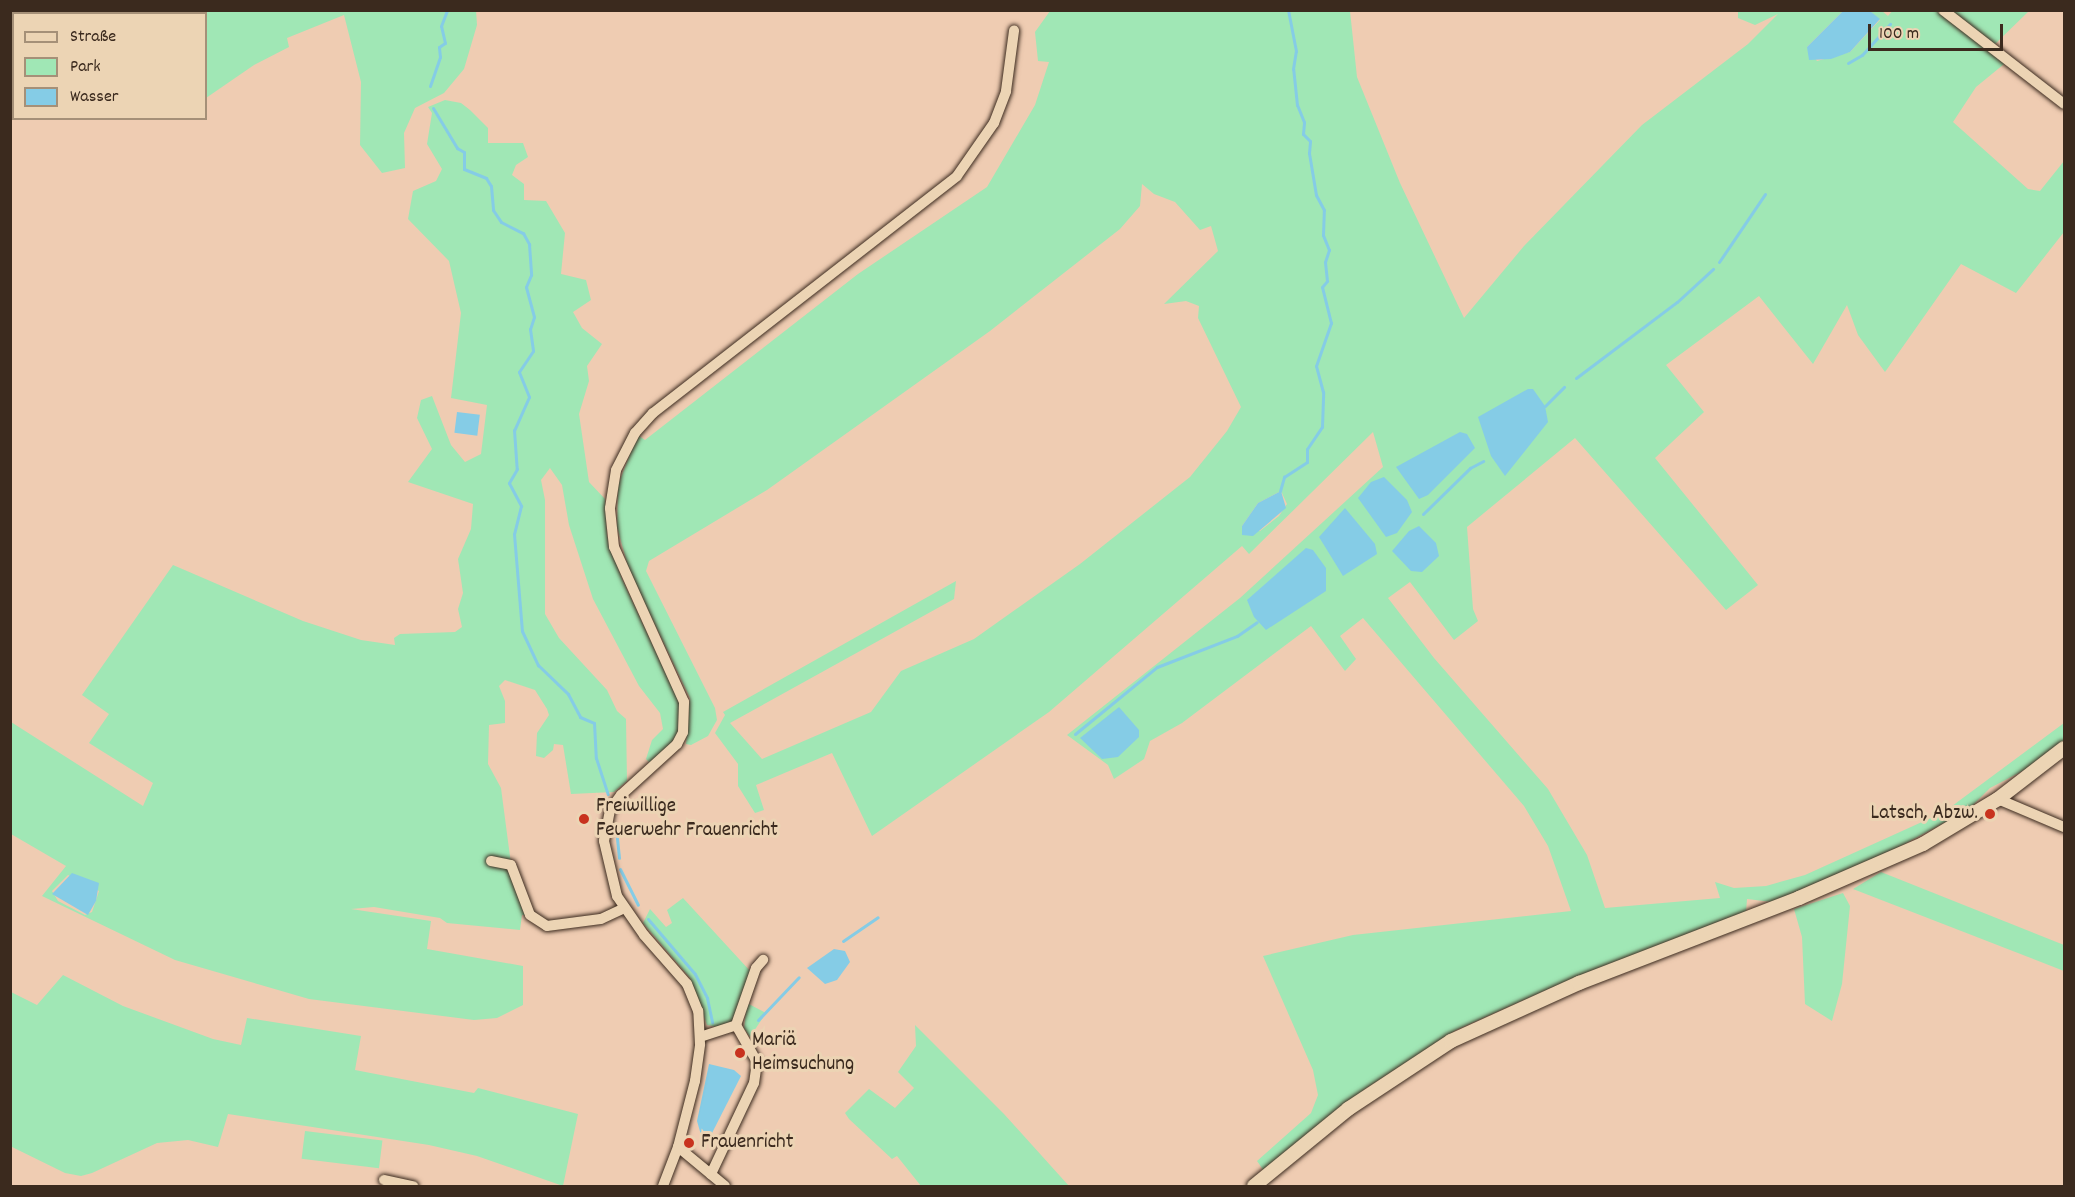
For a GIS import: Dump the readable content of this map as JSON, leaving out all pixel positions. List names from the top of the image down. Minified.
{"places":["Latsch, Abzw.","Freiwillige Feuerwehr Frauenricht","Mariä Heimsuchung","Frauenricht"],"legend":["Straße","Park","Wasser"],"scale_bar":"100 m"}
